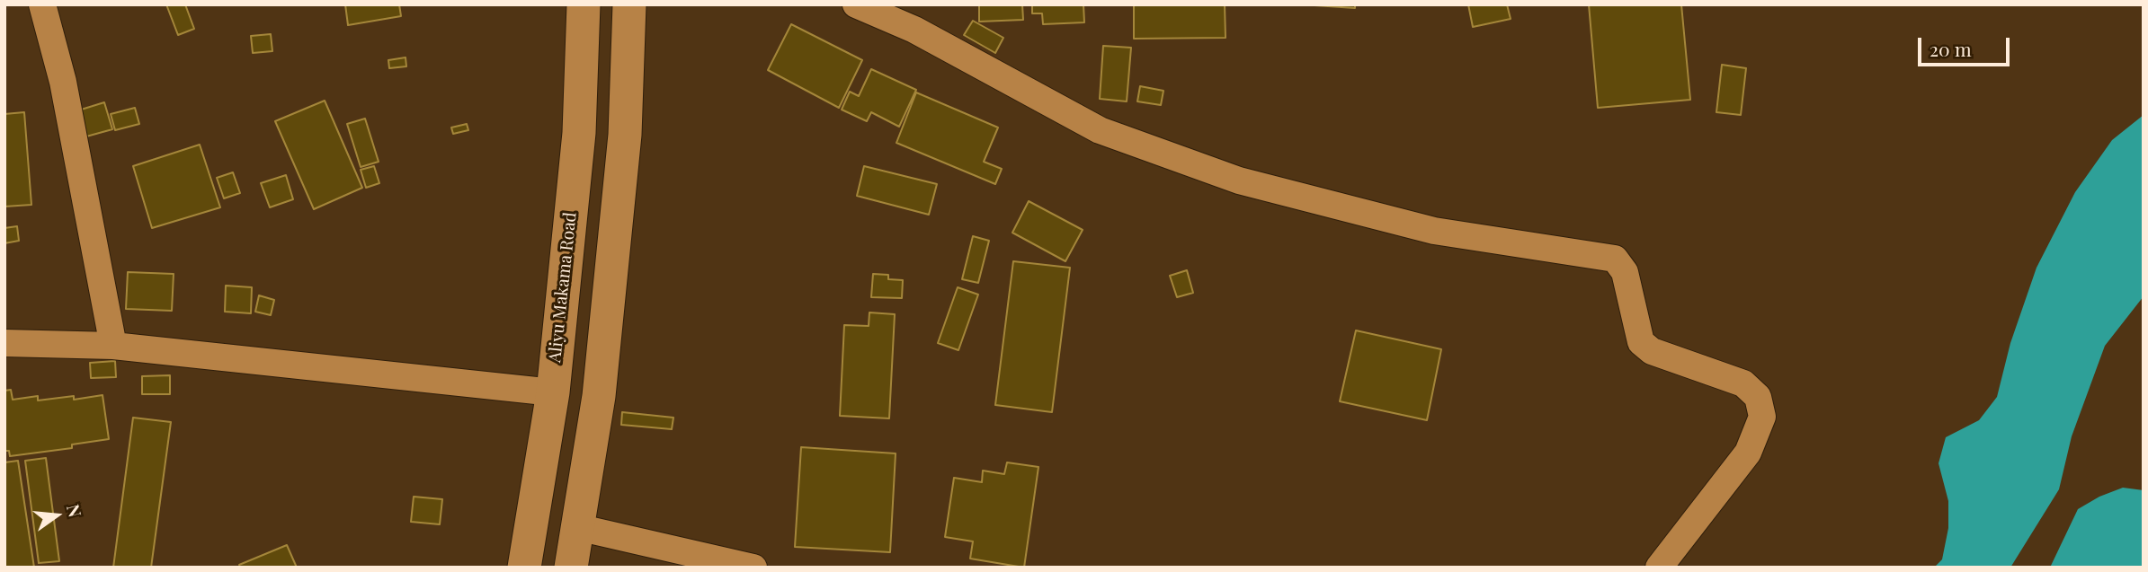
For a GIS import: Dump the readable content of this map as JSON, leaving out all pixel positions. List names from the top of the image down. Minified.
{"streets":{"street":["Aliyu Makama Road"]},"scale_bar":"20 m","north":"right"}
